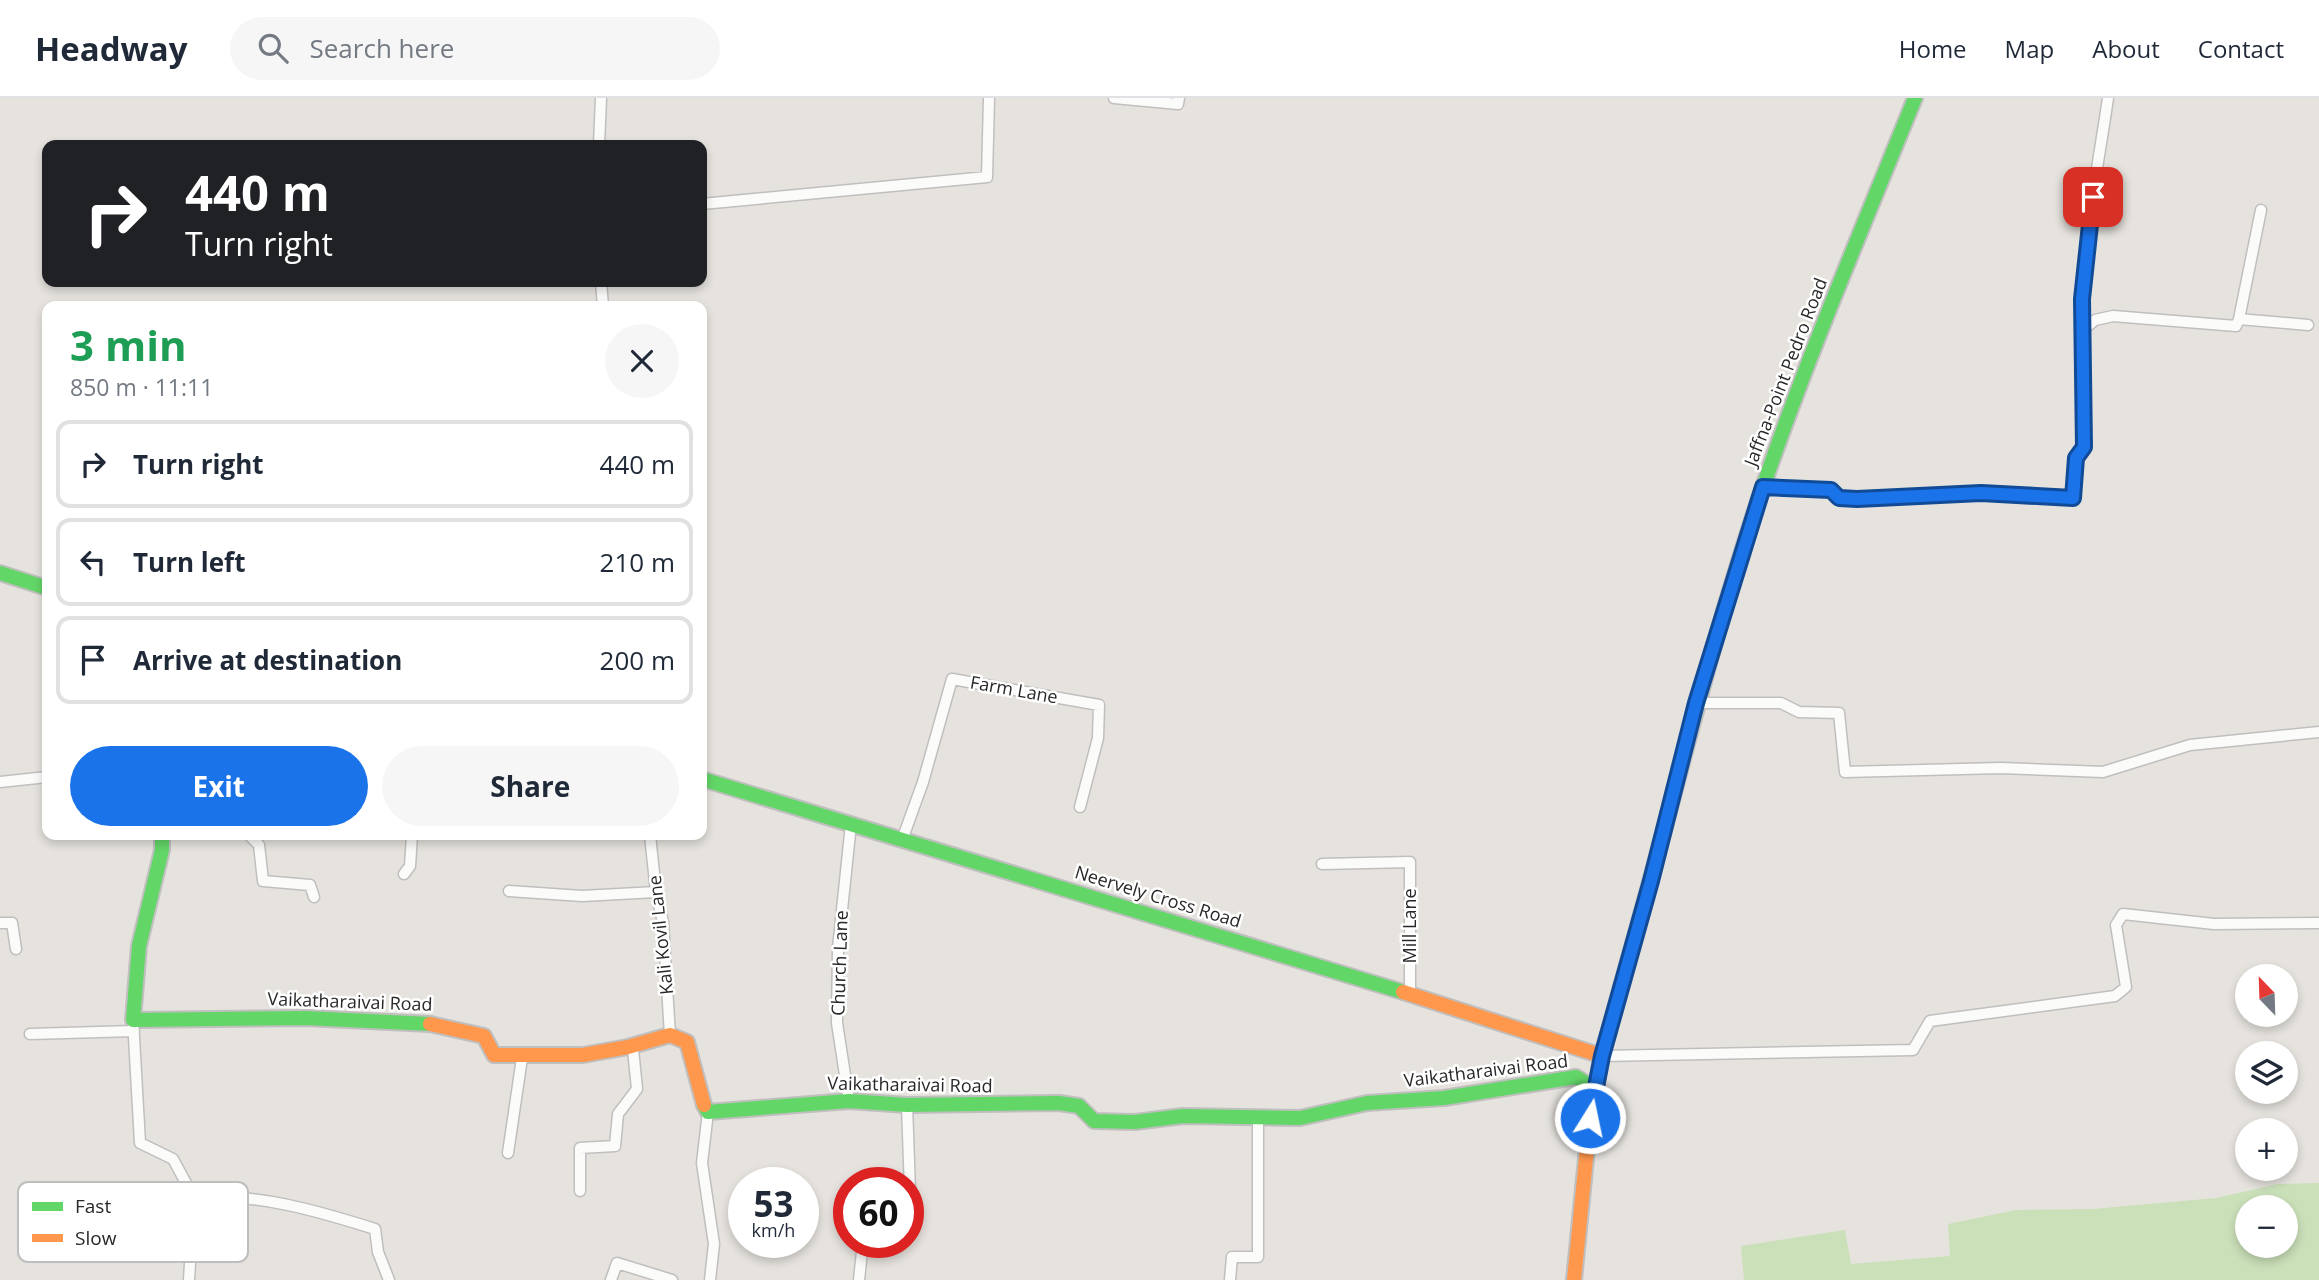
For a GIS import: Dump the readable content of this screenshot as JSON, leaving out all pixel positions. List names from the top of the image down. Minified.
{"streets":{"street":["Jaffna-Point Pedro Road","Farm Lane","Neervely Cross Road","Mill Lane","Kali Kovil Lane","Church Lane","Vaikatharaivai Road"]},"crossings":[["Jaffna-Point Pedro Road","Neervely Cross Road"],["Jaffna-Point Pedro Road","Vaikatharaivai Road"],["Farm Lane","Neervely Cross Road"],["Neervely Cross Road","Mill Lane"],["Neervely Cross Road","Church Lane"],["Kali Kovil Lane","Vaikatharaivai Road"],["Church Lane","Vaikatharaivai Road"]],"legend":["Fast","Slow"],"north":"top left","page":{"header":"Headway","search":"Search here","nav":["Home","Map","About","Contact"],"turn":["440 m","Turn right"],"heading":["3 min","850 m · 11:11"],"list":[{"name":"Turn right","value":"440 m"},{"name":"Turn left","value":"210 m"},{"name":"Arrive at destination","value":"200 m"}],"buttons":["Exit","Share"],"map_buttons":["+","−"],"speed":"53 km/h","limit":"60"}}
